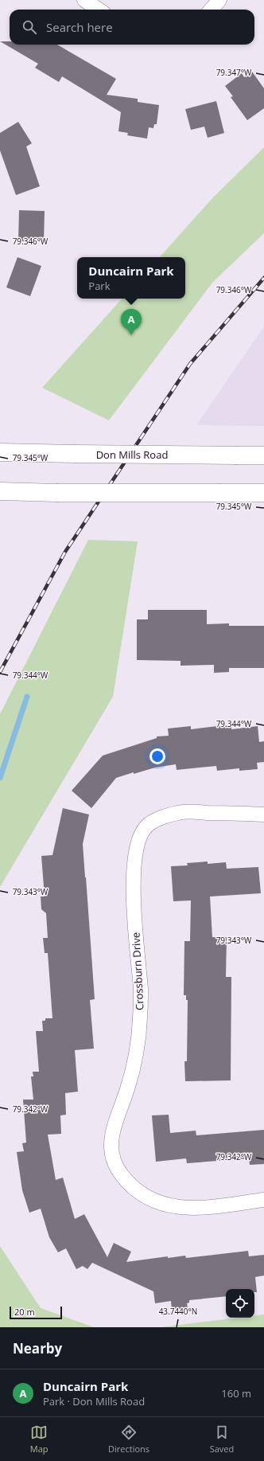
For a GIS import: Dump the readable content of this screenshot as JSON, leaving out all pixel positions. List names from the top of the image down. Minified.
{"streets":{"main road":["Don Mills Road"],"street":["Crossburn Drive"]},"scale_bar":"20 m","page":{"search":"Search here","popup":["Duncairn Park","Park"],"pins":"A","scale":"20 m","heading":"Nearby","list":[{"mark":"A","name":"Duncairn Park","note":"Park · Don Mills Road","value":"160 m"}],"nav":["Map","Directions","Saved"]},"coordinates":["79.347°W","79.346°W","79.345°W","79.344°W","79.343°W","79.342°W","43.7440°N"]}
